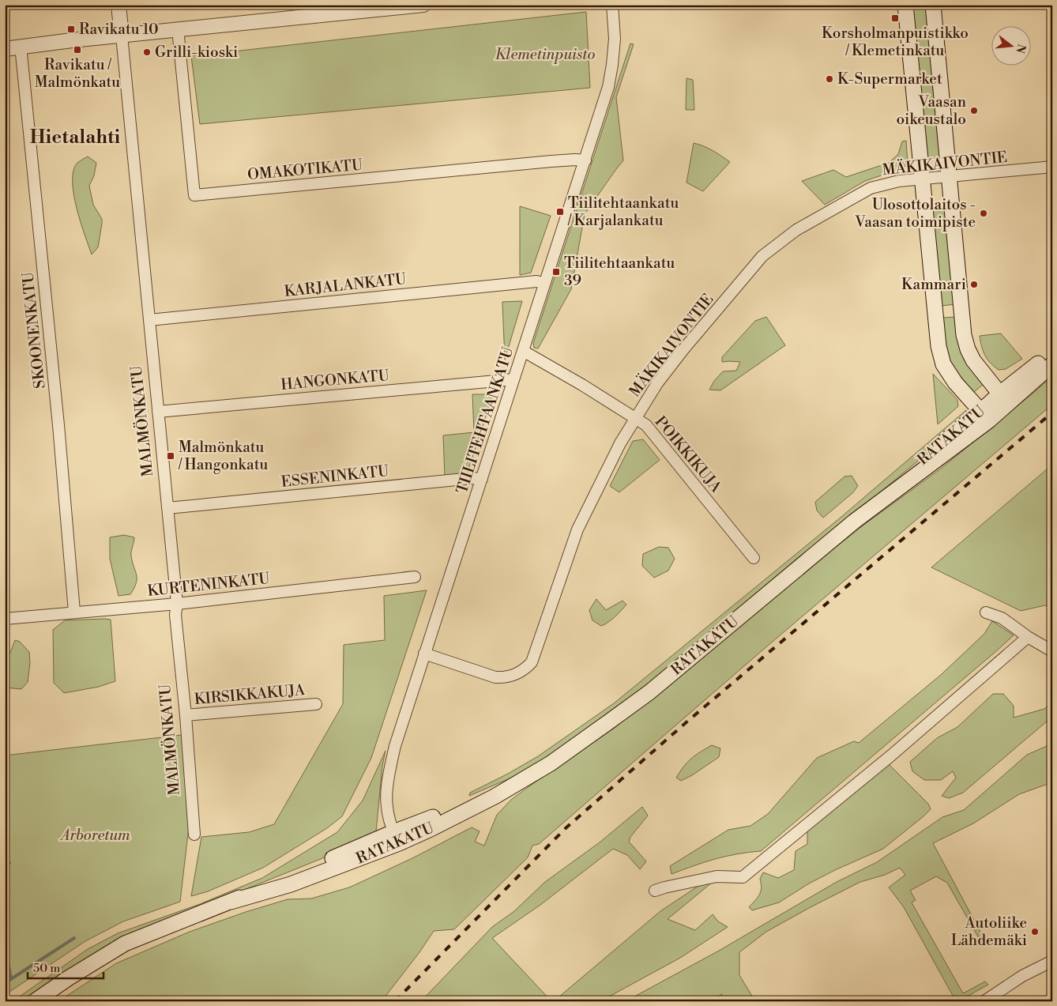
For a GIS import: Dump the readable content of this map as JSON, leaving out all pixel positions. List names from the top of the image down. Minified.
{"streets":{"main road":["RATAKATU"],"street":["MÄKIKAIVONTIE","OMAKOTIKATU","KARJALANKATU","SKOONENKATU","HANGONKATU","TIILITEHTAANKATU","MALMÖNKATU","POIKKIKUJA","ESSENINKATU","KURTENINKATU","KIRSIKKAKUJA"]},"crossings":[["MÄKIKAIVONTIE","TIILITEHTAANKATU"],["MÄKIKAIVONTIE","POIKKIKUJA"],["OMAKOTIKATU","TIILITEHTAANKATU"],["KARJALANKATU","TIILITEHTAANKATU"],["KARJALANKATU","MALMÖNKATU"],["SKOONENKATU","KURTENINKATU"],["HANGONKATU","TIILITEHTAANKATU"],["HANGONKATU","MALMÖNKATU"],["TIILITEHTAANKATU","RATAKATU"],["TIILITEHTAANKATU","POIKKIKUJA"],["TIILITEHTAANKATU","ESSENINKATU"],["MALMÖNKATU","ESSENINKATU"],["MALMÖNKATU","KURTENINKATU"],["MALMÖNKATU","KIRSIKKAKUJA"]],"districts":["Hietalahti"],"parks":["Klemetinpuisto","Arboretum"],"places":{"transit":["Korsholmanpuistikko / Klemetinkatu","Ravikatu 10","Ravikatu / Malmönkatu","Tiilitehtaankatu / Karjalankatu","Tiilitehtaankatu 39","Malmönkatu / Hangonkatu"],"other":["Grilli-kioski","K-Supermarket","Vaasan oikeustalo","Ulosottolaitos - Vaasan toimipiste","Kammari","Autoliike Lähdemäki"]},"scale_bar":"50 m","north":"right"}
